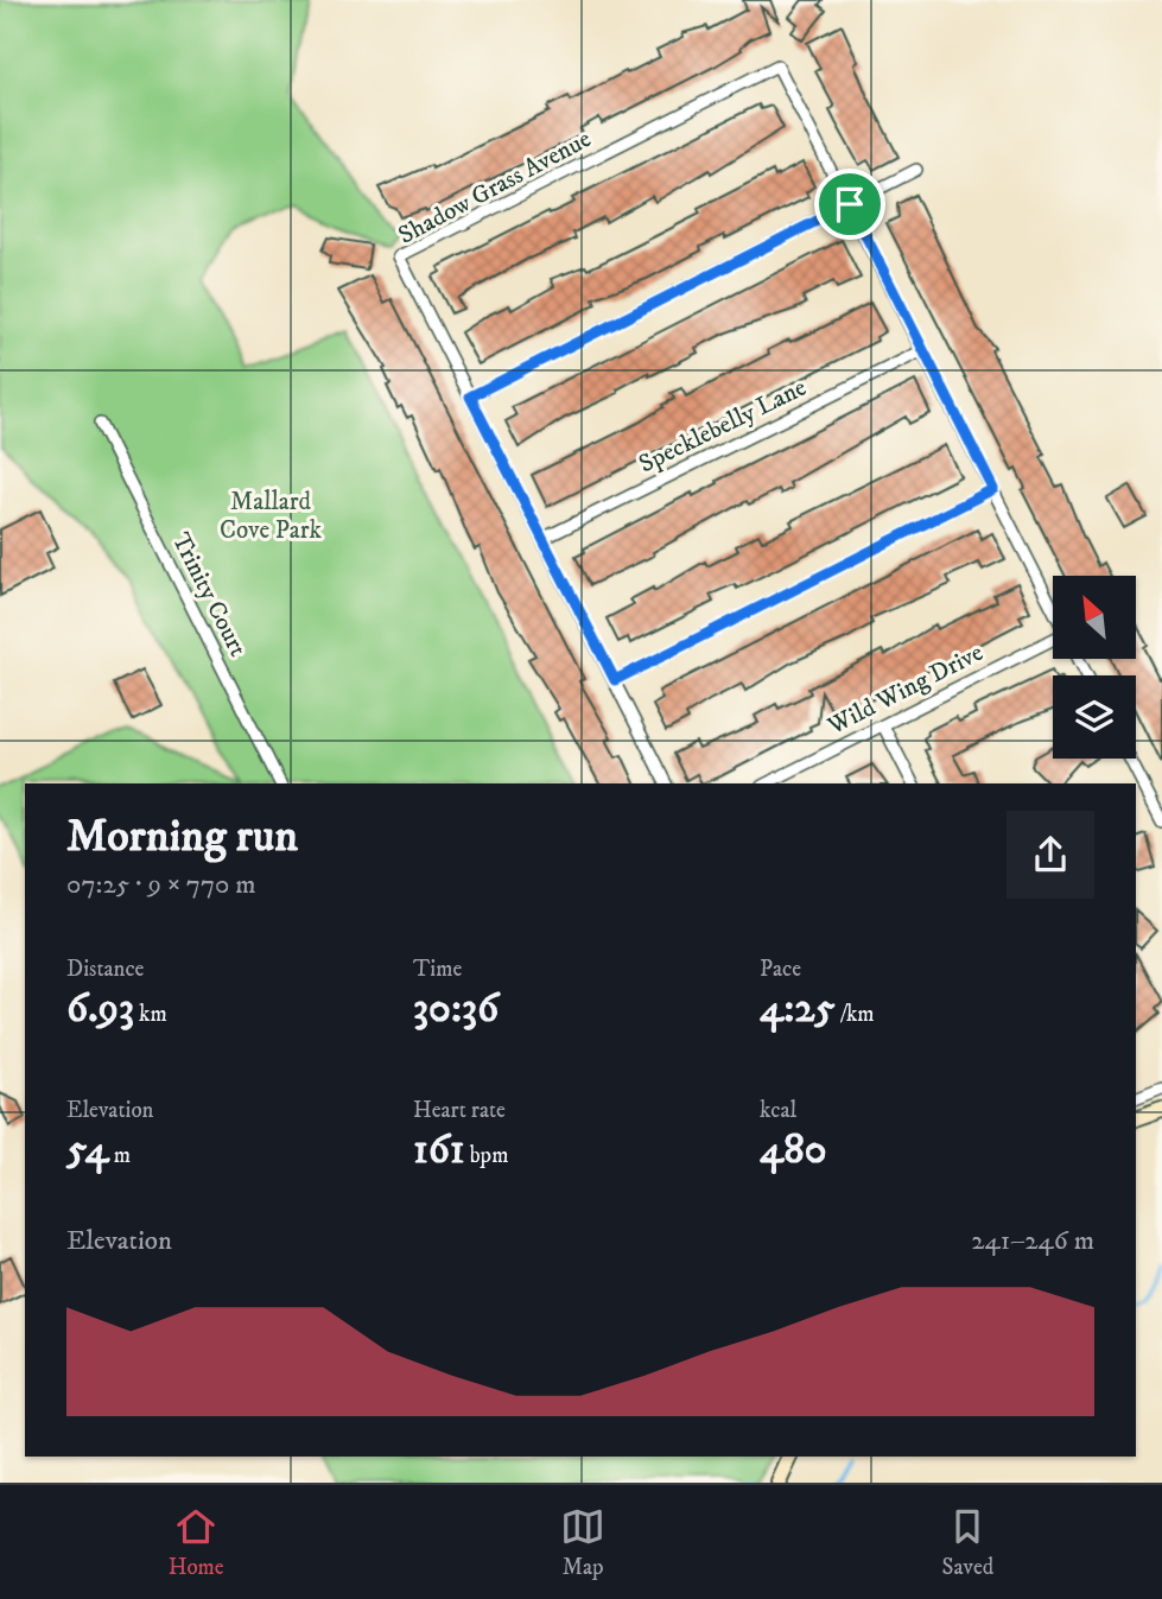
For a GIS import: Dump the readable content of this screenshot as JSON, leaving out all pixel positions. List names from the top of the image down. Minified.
{"streets":{"street":["Shadow Grass Avenue","Specklebelly Lane","Trinity Court","Wild Wing Drive"]},"crossings":[["Shadow Grass Avenue","Specklebelly Lane"]],"parks":["Mallard Cove Park"],"north":"top left","page":{"heading":["Morning run","07:25 · 9 × 770 m"],"stats":[["Distance","6.93 km"],["Time","30:36"],["Pace","4:25 /km"],["Elevation","54 m"],["Heart rate","161 bpm"],["kcal","480"]],"chart":["Elevation","241–246 m"],"tabs":["Home","Map","Saved"]}}
